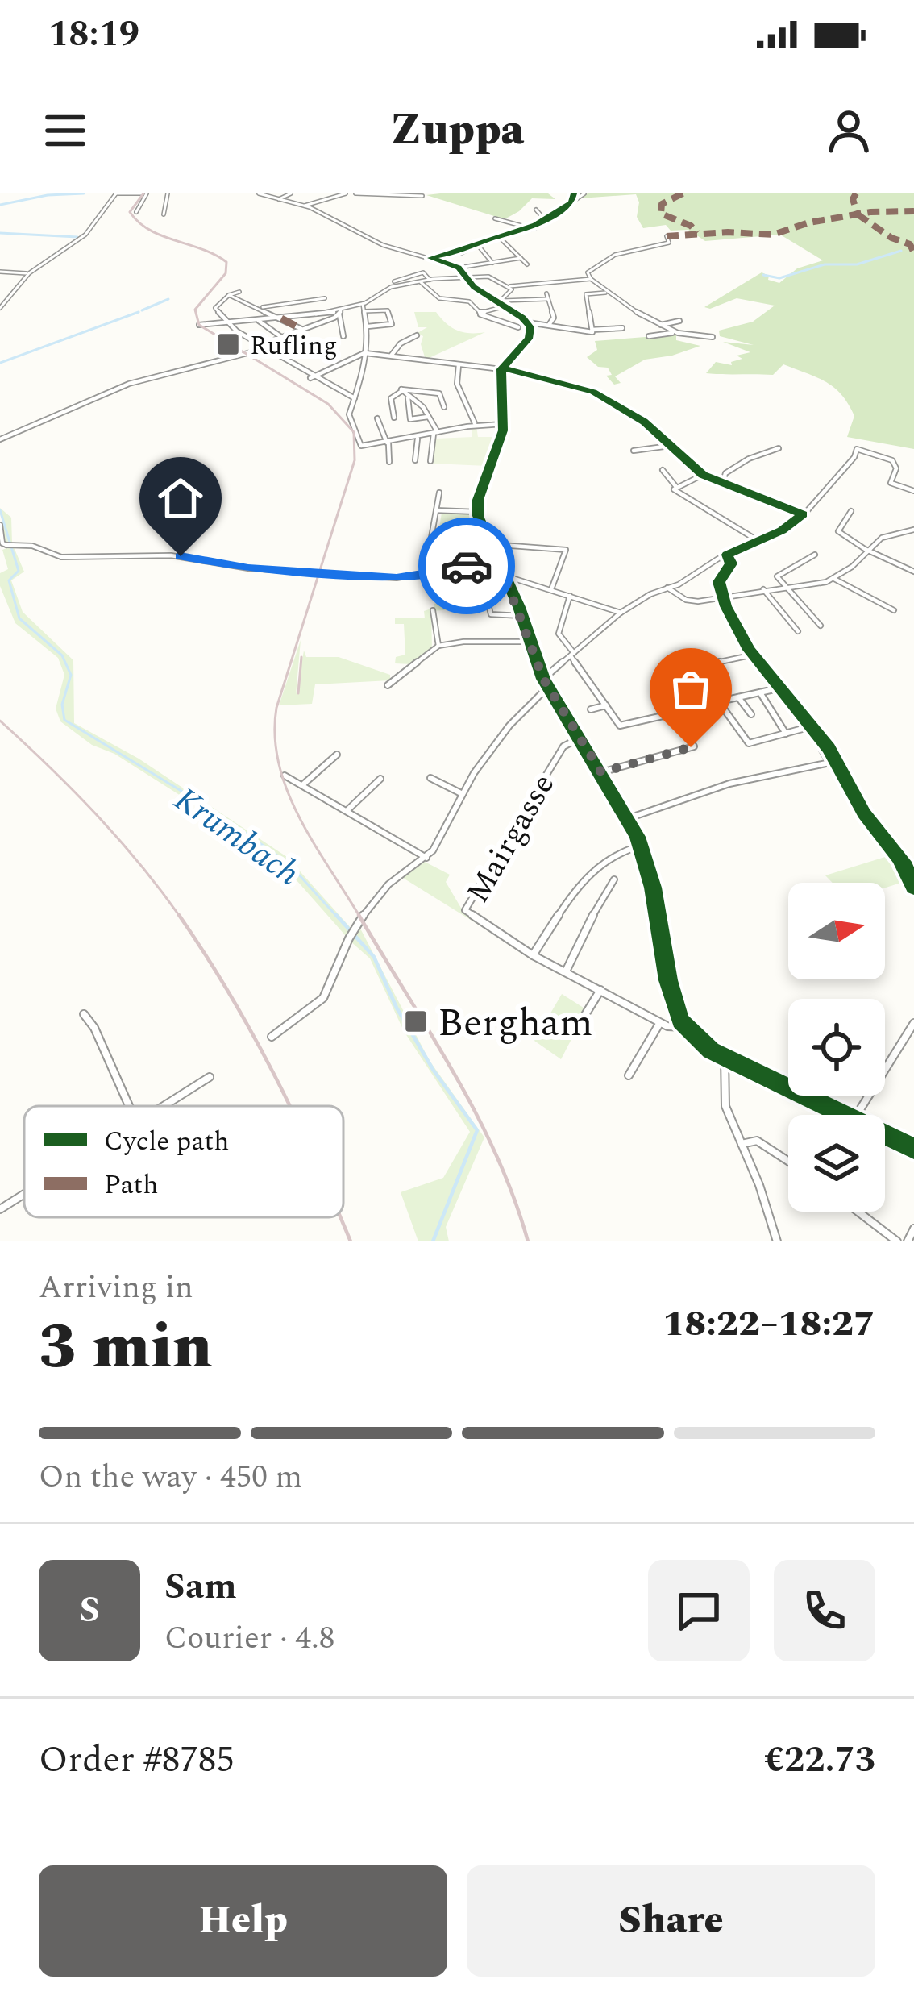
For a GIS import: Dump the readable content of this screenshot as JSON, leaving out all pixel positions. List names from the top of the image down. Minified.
{"streets":{"street":["Mairgasse"]},"water":["Krumbach"],"places":{"transit":["Rufling","Bergham"]},"legend":["Cycle path","Path"],"north":"right","page":{"status":"18:19","header":"Zuppa","heading":["3 min","Arriving in","18:22–18:27"],"panel":["Sam","Courier · 4.8","Order #8785","€22.73"],"bar":"On the way · 450 m","round":"S","buttons":["Help","Share"]}}
